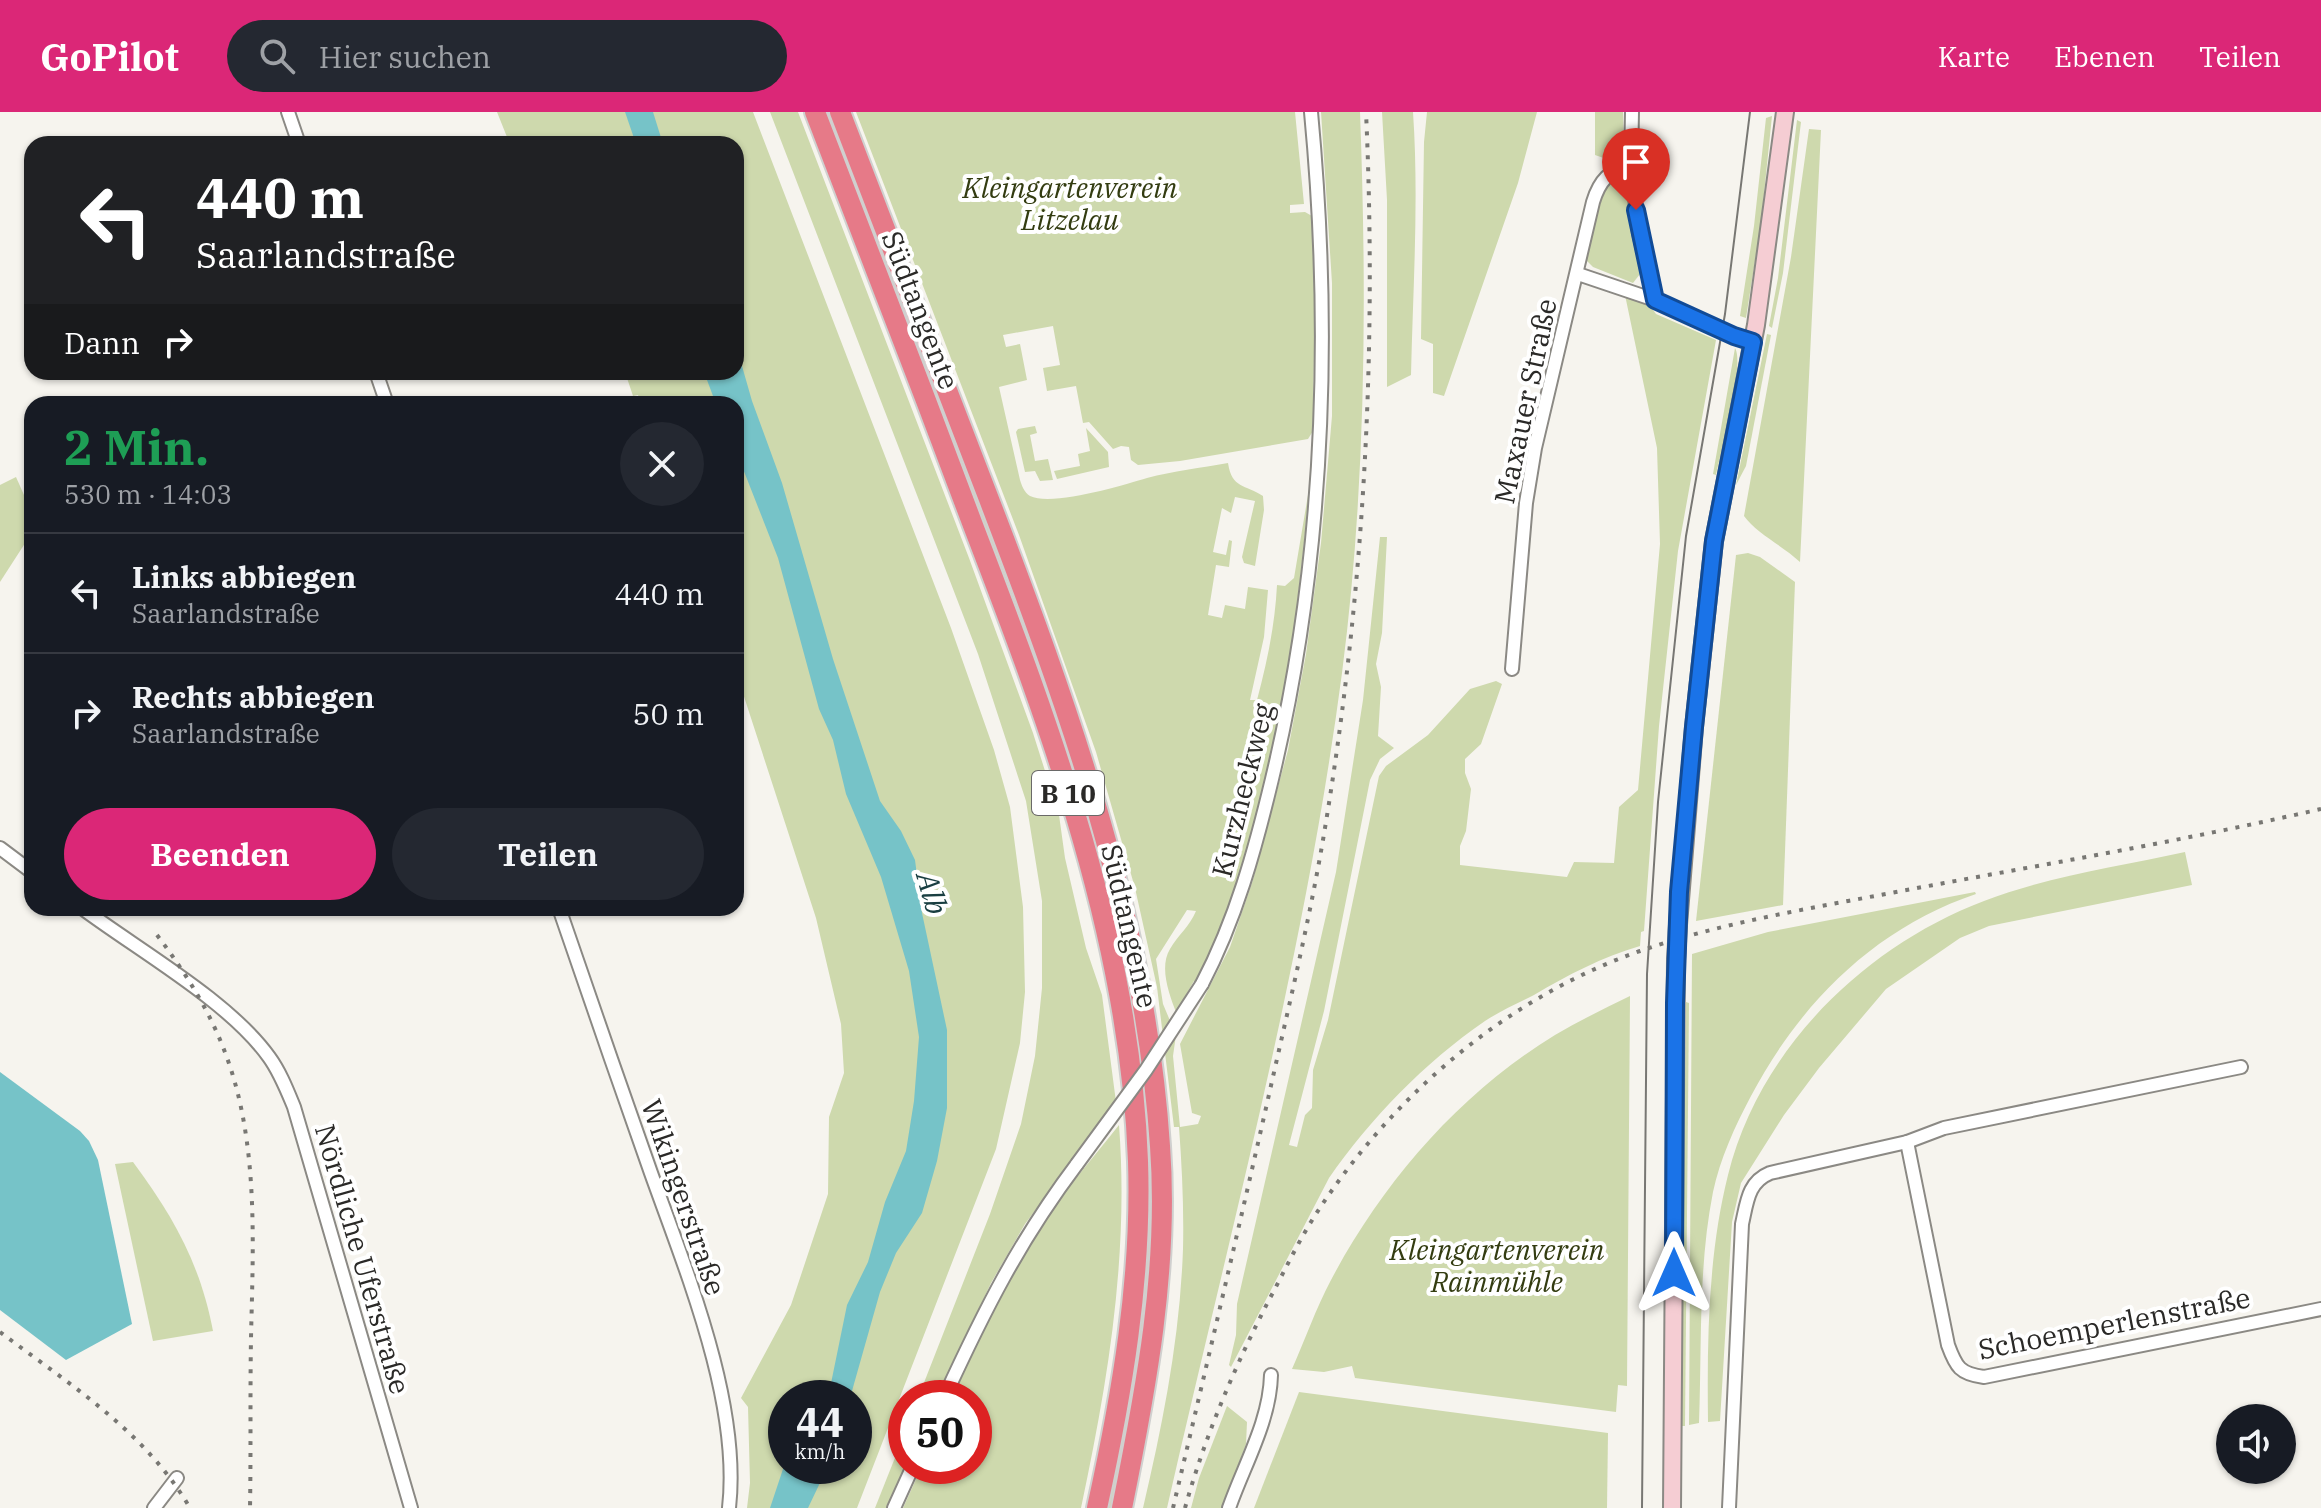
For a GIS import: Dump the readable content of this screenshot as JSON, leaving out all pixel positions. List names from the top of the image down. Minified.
{"streets":{"highway":["Südtangente","B 10"],"street":["Maxauer Straße","Kurzheckweg","Wikingerstraße","Nördliche Uferstraße","Schoemperlenstraße"]},"water":["Alb"],"parks":["Kleingartenverein Litzelau","Kleingartenverein Rainmühle"],"page":{"header":"GoPilot","search":"Hier suchen","nav":["Karte","Ebenen","Teilen"],"turn":["440 m","Saarlandstraße"],"then":"Dann","heading":["2 Min.","530 m · 14:03"],"list":[{"name":"Links abbiegen","note":"Saarlandstraße","value":"440 m"},{"name":"Rechts abbiegen","note":"Saarlandstraße","value":"50 m"}],"buttons":["Beenden","Teilen"],"speed":"44 km/h","limit":"50"}}
